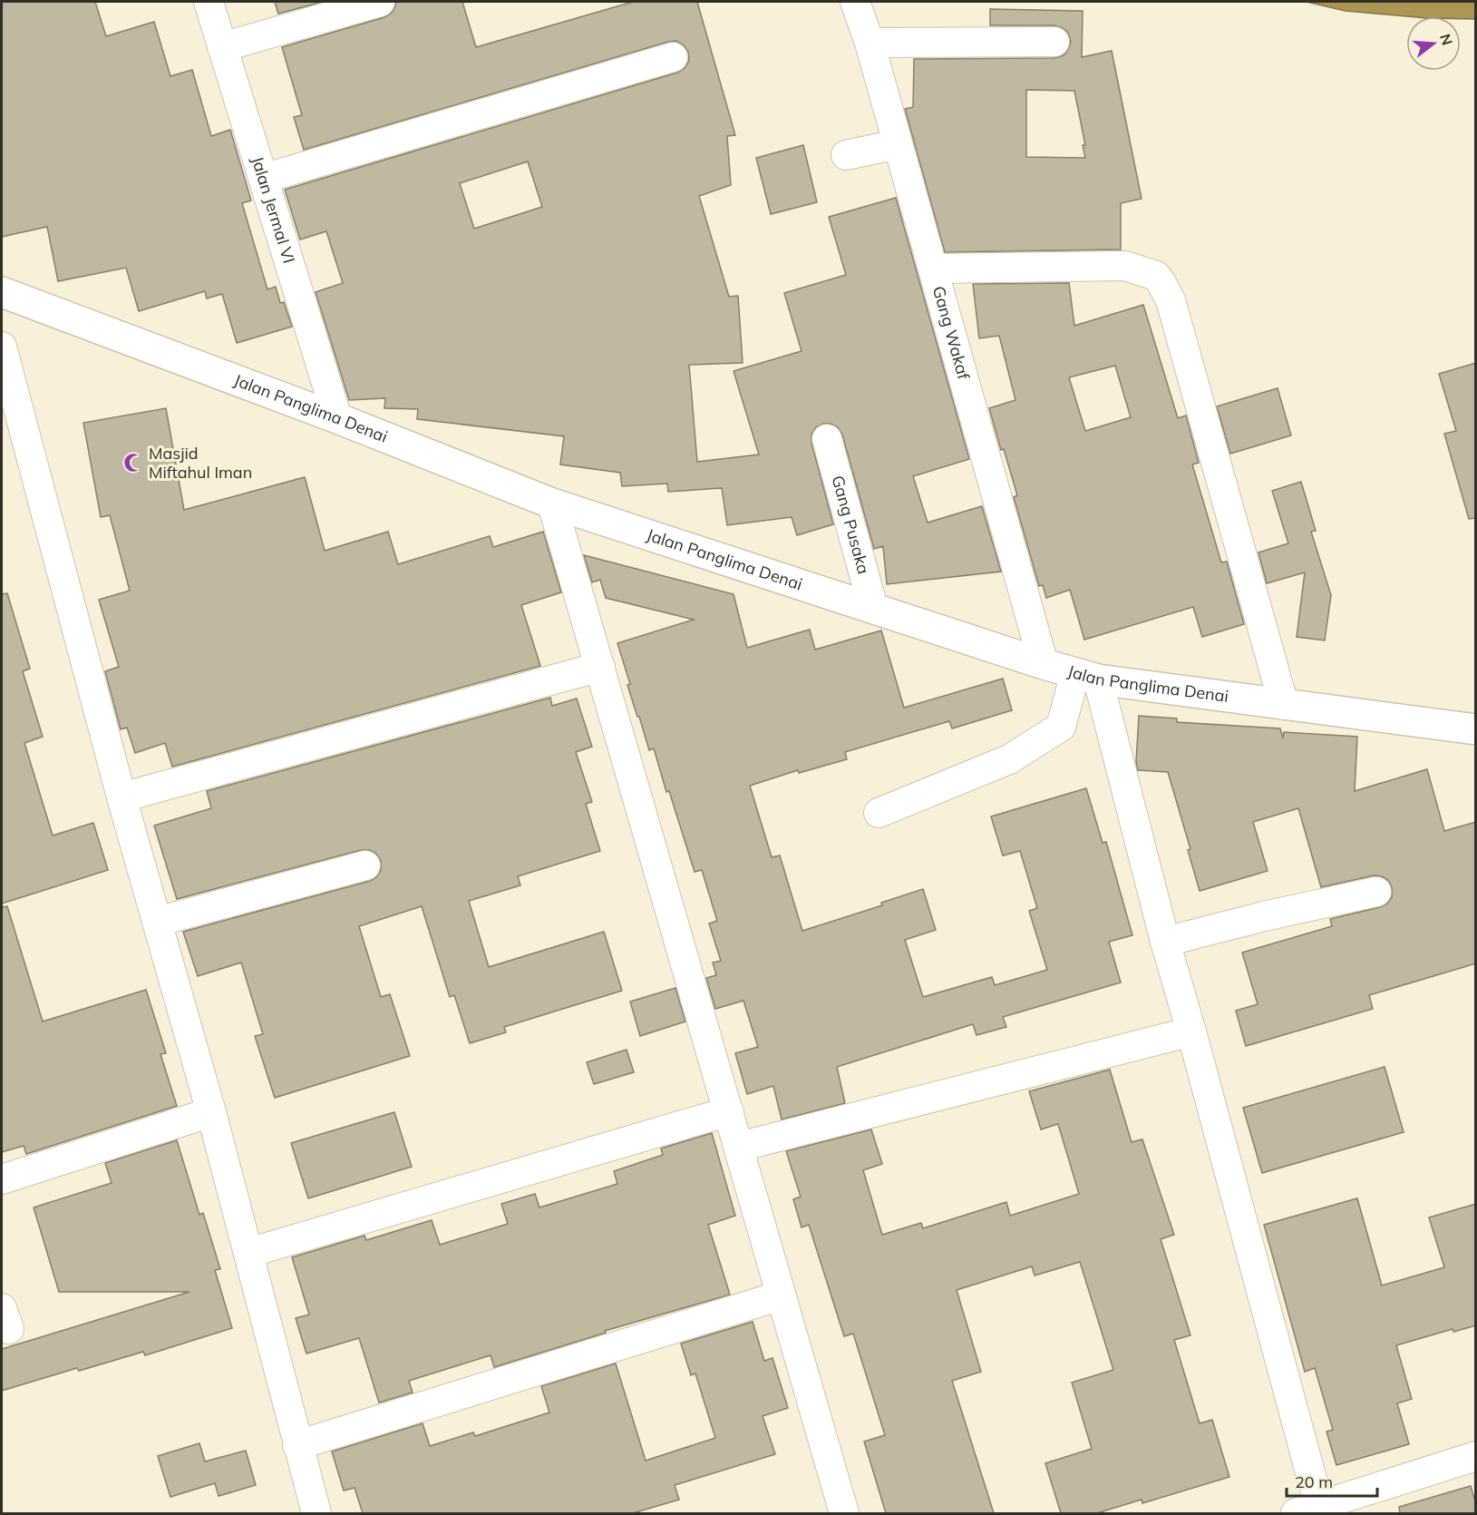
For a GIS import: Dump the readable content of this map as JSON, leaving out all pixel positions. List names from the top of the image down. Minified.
{"streets":{"main road":["Jalan Panglima Denai"],"street":["Jalan Jermal VI","Gang Wakaf","Gang Pusaka"]},"crossings":[["Jalan Jermal VI","Jalan Panglima Denai"],["Gang Wakaf","Jalan Panglima Denai"],["Jalan Panglima Denai","Gang Pusaka"]],"places":{"mosque":["Masjid Miftahul Iman"]},"scale_bar":"20 m","north":"right"}
